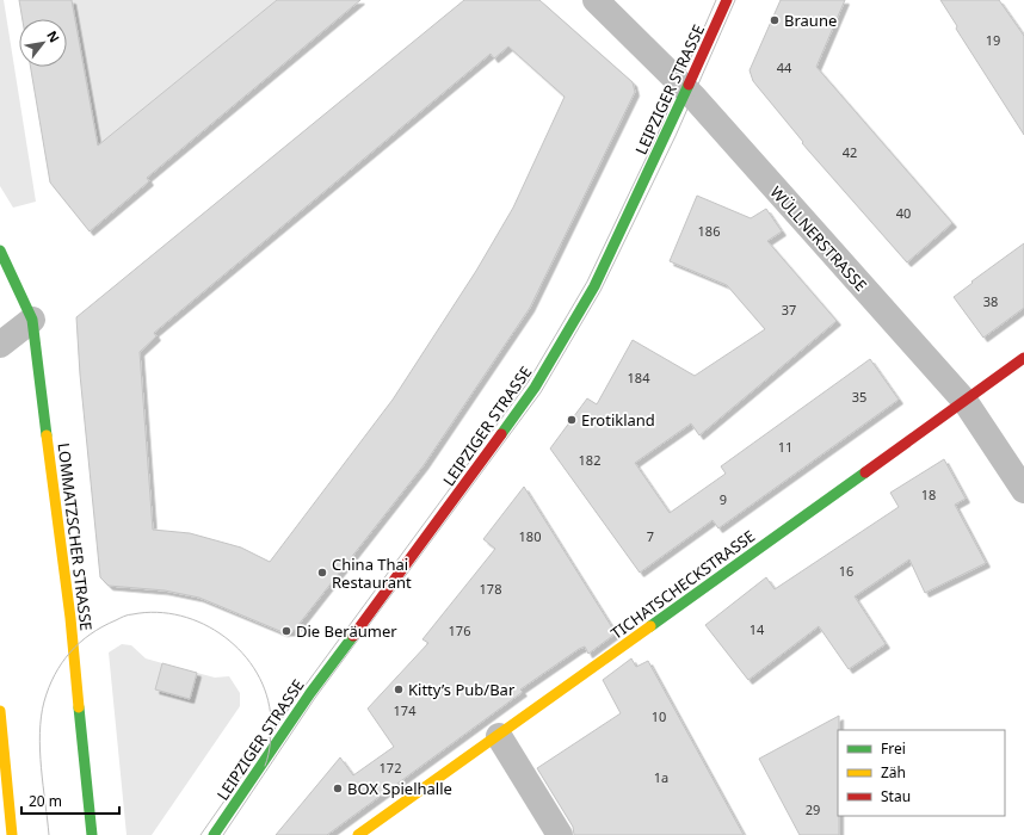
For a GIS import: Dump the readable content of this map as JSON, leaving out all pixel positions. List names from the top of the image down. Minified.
{"streets":{"main road":["LEIPZIGER STRASSE","LOMMATZSCHER STRASSE","TICHATSCHECKSTRASSE"],"street":["WÜLLNERSTRASSE"]},"crossings":[["LEIPZIGER STRASSE","WÜLLNERSTRASSE"],["WÜLLNERSTRASSE","TICHATSCHECKSTRASSE"]],"places":["Braune","Erotikland","China Thai Restaurant","Die Beräumer","Kitty’s Pub/Bar","BOX Spielhalle"],"house_numbers":["19","44","42","40","186","38","37","184","35","11","182","18","9","180","7","16","178","14","176","174","10","172","1a","29"],"legend":["Frei","Zäh","Stau"],"scale_bar":"20 m","north":"top right"}
